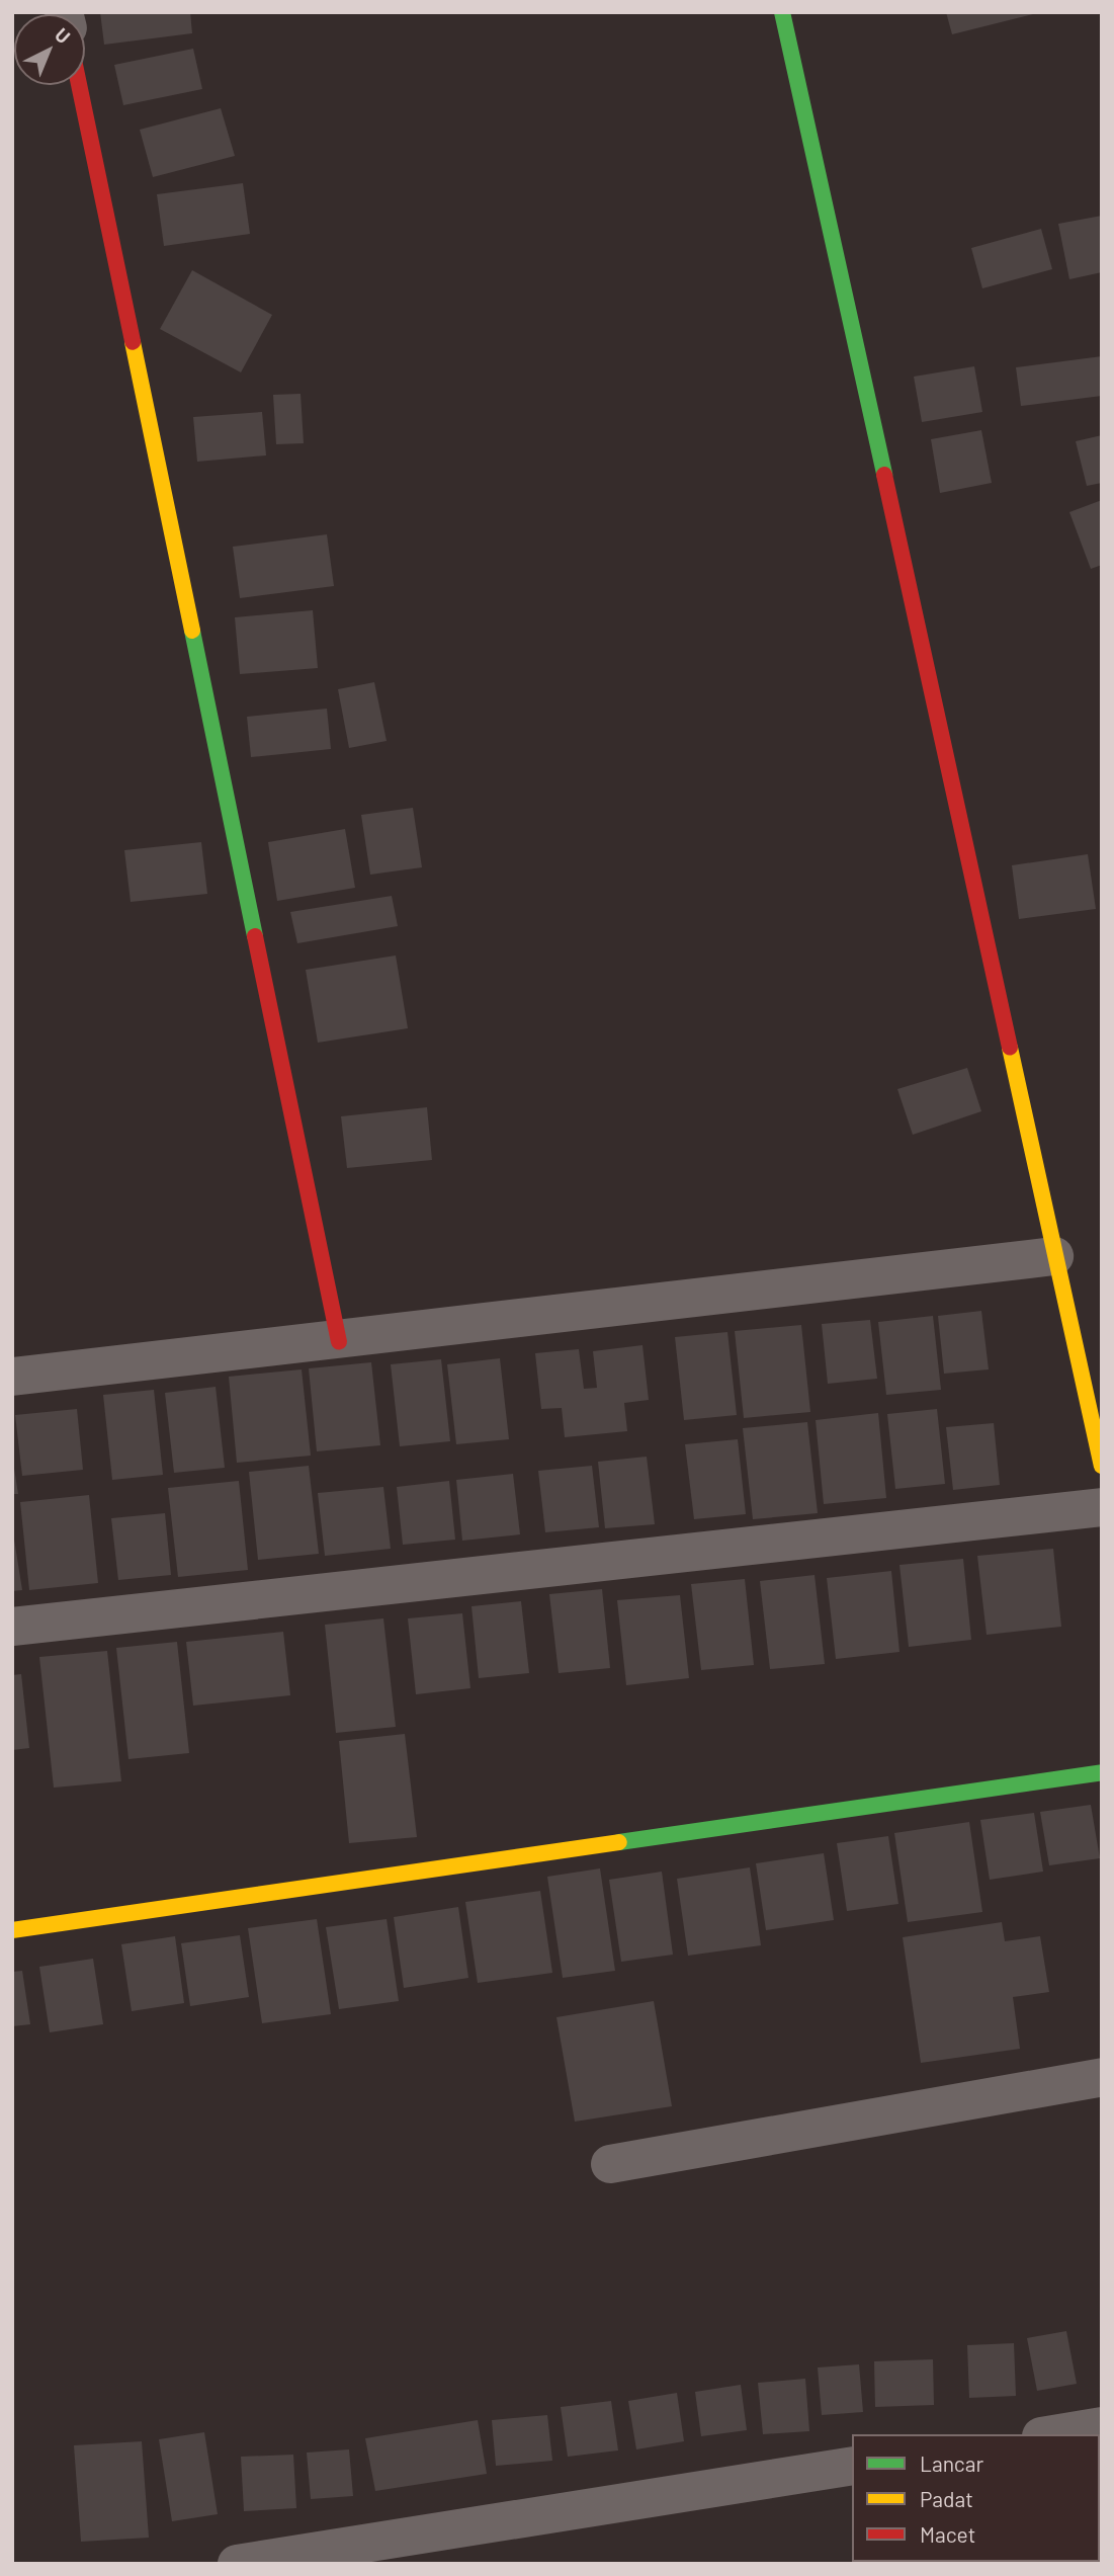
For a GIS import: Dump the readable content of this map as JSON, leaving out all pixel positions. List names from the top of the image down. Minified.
{"legend":["Lancar","Padat","Macet"],"north":"top right"}
